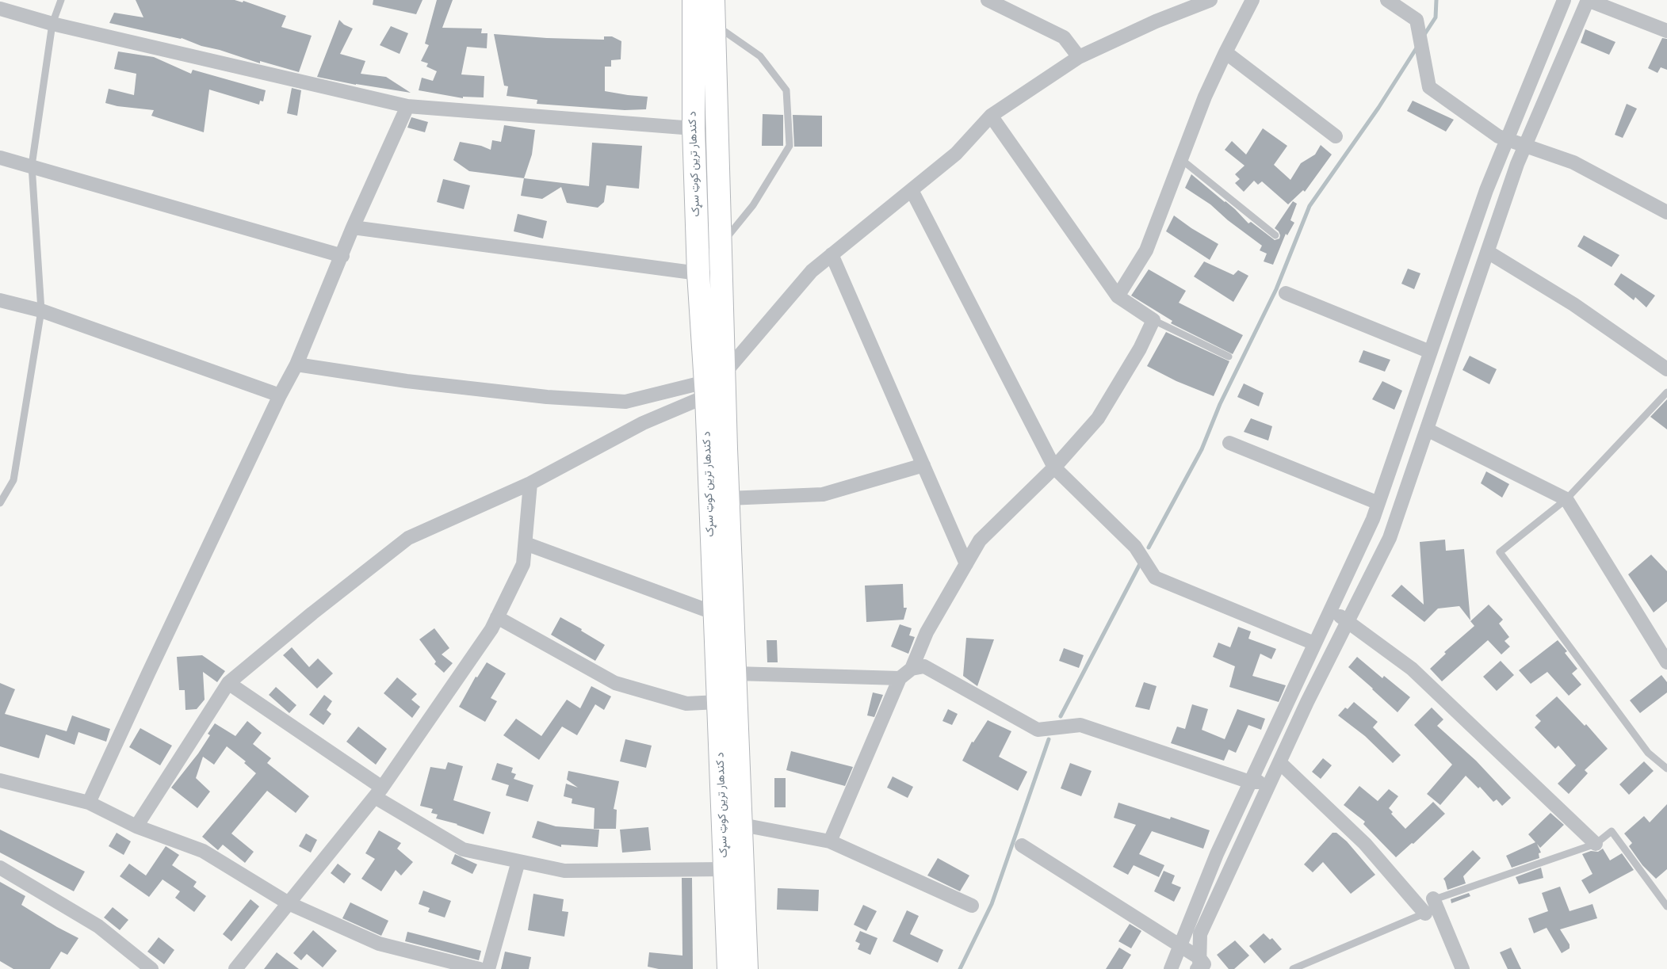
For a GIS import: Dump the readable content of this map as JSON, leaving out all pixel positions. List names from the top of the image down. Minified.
{"streets":{"main road":["د کندهار ترين کوټ سړک"]}}
